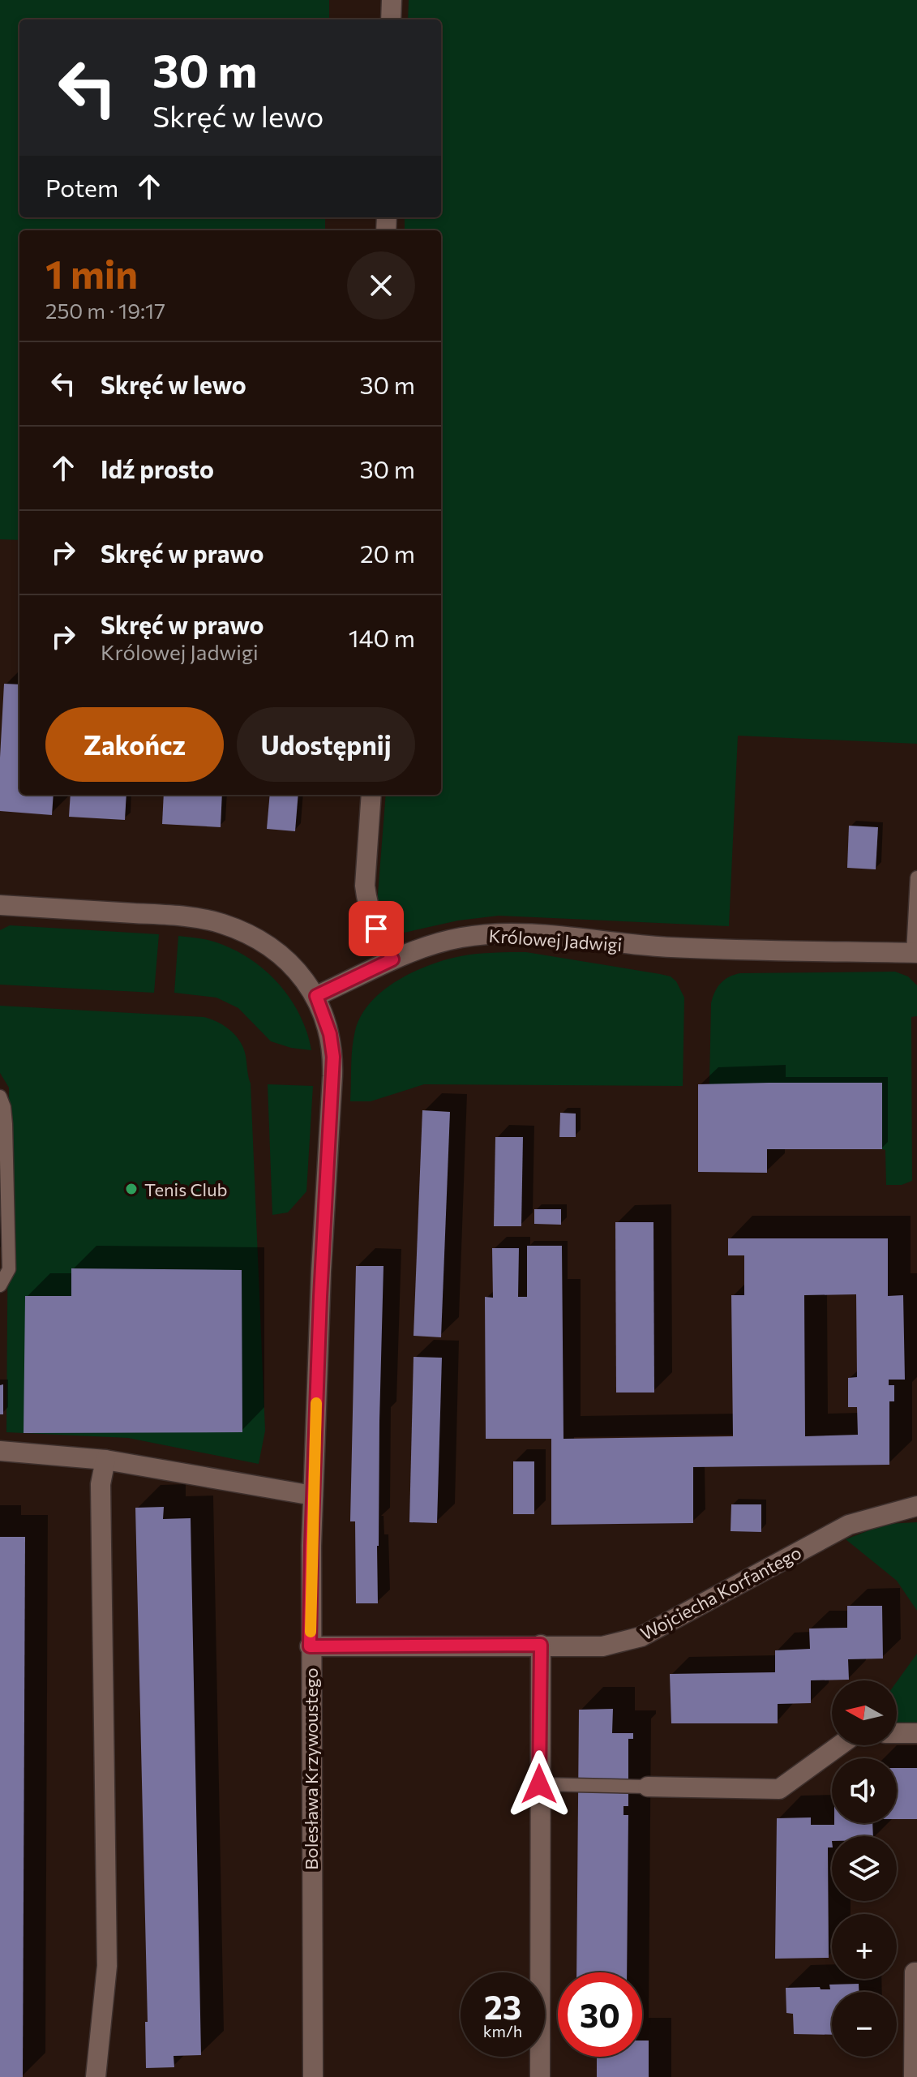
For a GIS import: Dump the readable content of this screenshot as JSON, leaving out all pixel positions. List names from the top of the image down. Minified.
{"streets":{"street":["Królowej Jadwigi","Wojciecha Korfantego","Bolesława Krzywoustego"]},"crossings":[["Królowej Jadwigi","Bolesława Krzywoustego"],["Wojciecha Korfantego","Bolesława Krzywoustego"]],"places":["Tenis Club"],"north":"left","page":{"turn":["30 m","Skręć w lewo"],"then":"Potem","heading":["1 min","250 m · 19:17"],"list":[{"name":"Skręć w lewo","value":"30 m"},{"name":"Idź prosto","value":"30 m"},{"name":"Skręć w prawo","value":"20 m"},{"name":"Skręć w prawo","note":"Królowej Jadwigi","value":"140 m"}],"buttons":["Zakończ","Udostępnij"],"map_buttons":["+","−"],"speed":"23 km/h","limit":"30"}}
